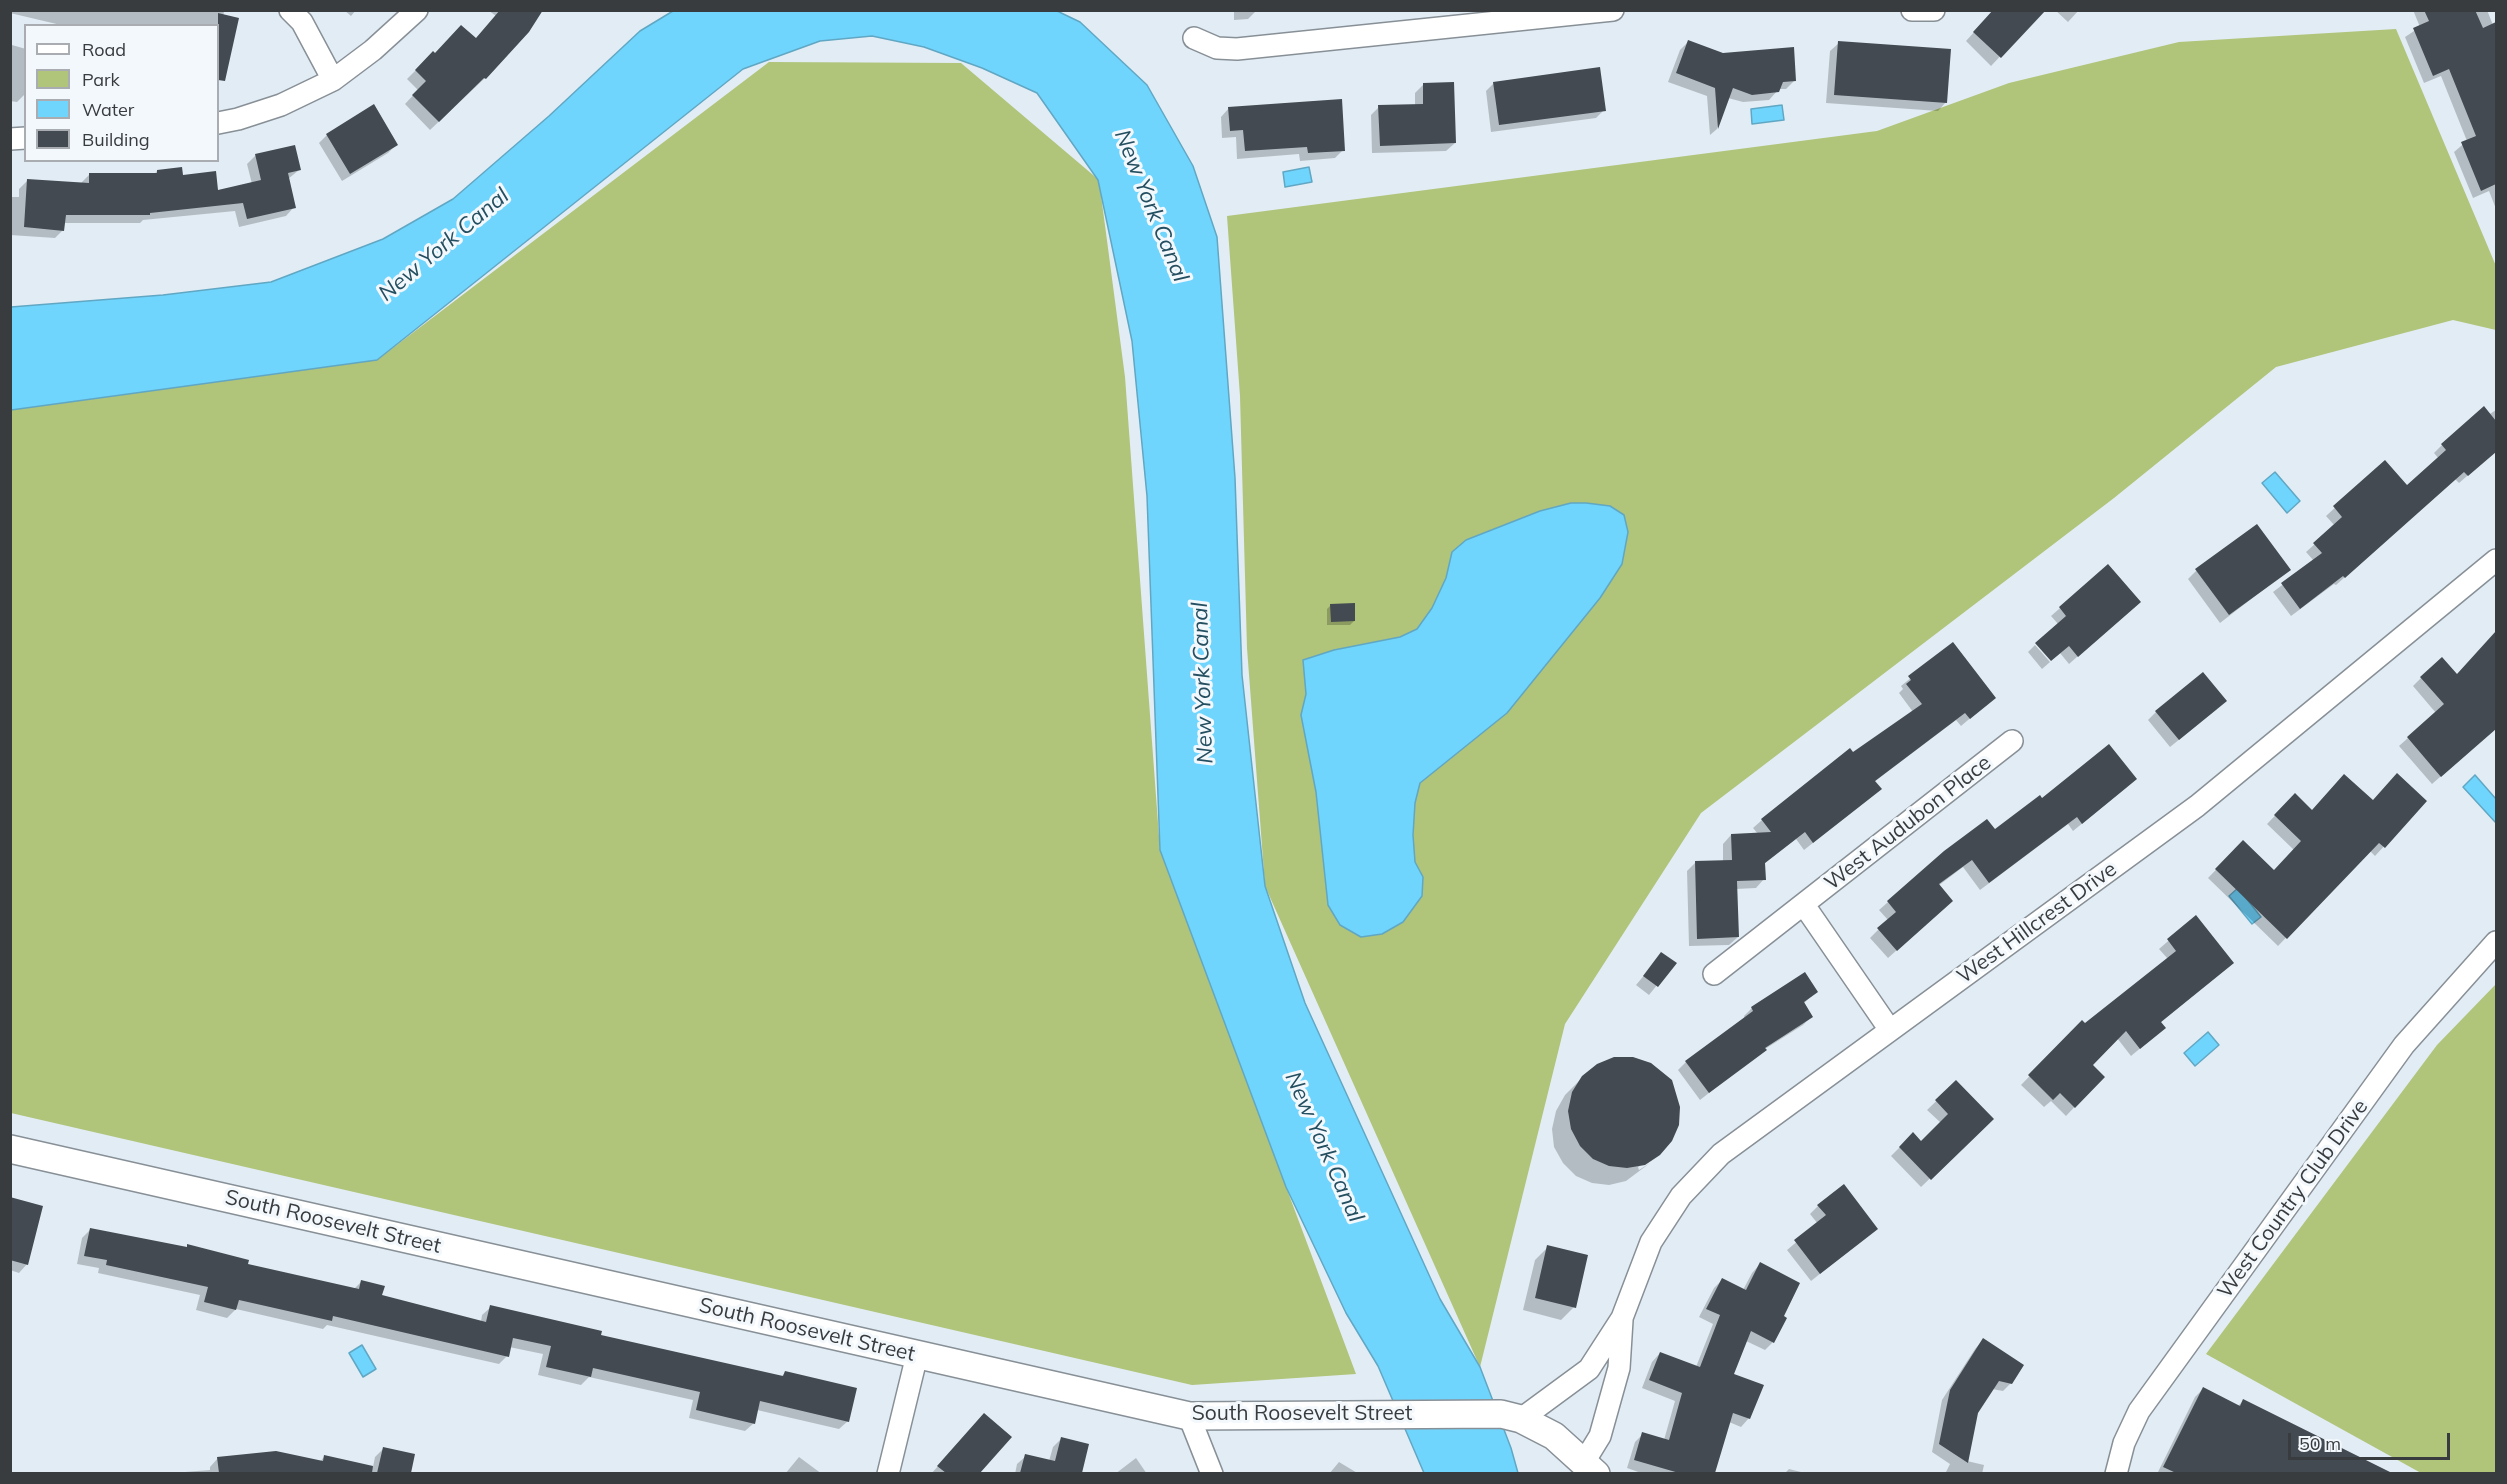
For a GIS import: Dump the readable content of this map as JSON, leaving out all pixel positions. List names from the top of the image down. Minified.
{"streets":{"street":["West Audubon Place","West Hillcrest Drive","West Country Club Drive","South Roosevelt Street"]},"crossings":[["West Audubon Place","West Hillcrest Drive"],["West Hillcrest Drive","South Roosevelt Street"]],"water":["New York Canal"],"legend":["Road","Park","Water","Building"],"scale_bar":"50 m"}
